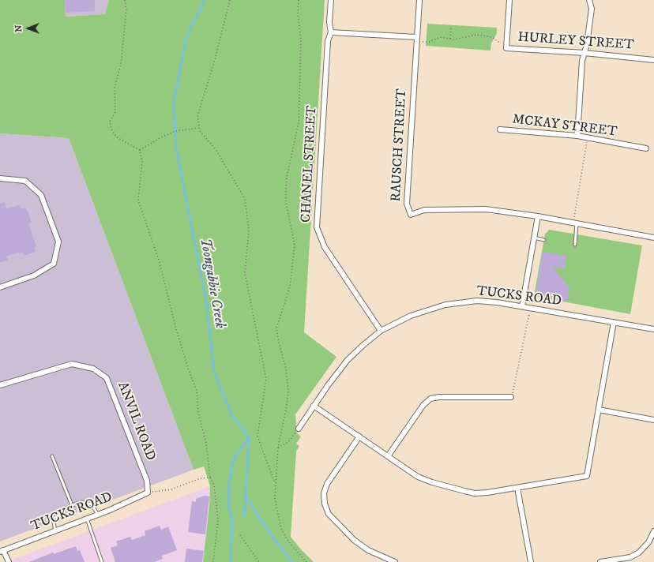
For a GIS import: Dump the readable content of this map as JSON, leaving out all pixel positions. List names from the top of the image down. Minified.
{"streets":{"street":["HURLEY STREET","MCKAY STREET","RAUSCH STREET","CHANEL STREET","TUCKS ROAD","ANVIL ROAD"]},"crossings":[["CHANEL STREET","TUCKS ROAD"],["TUCKS ROAD","ANVIL ROAD"]],"water":["Toongabbie Creek"],"north":"left"}
